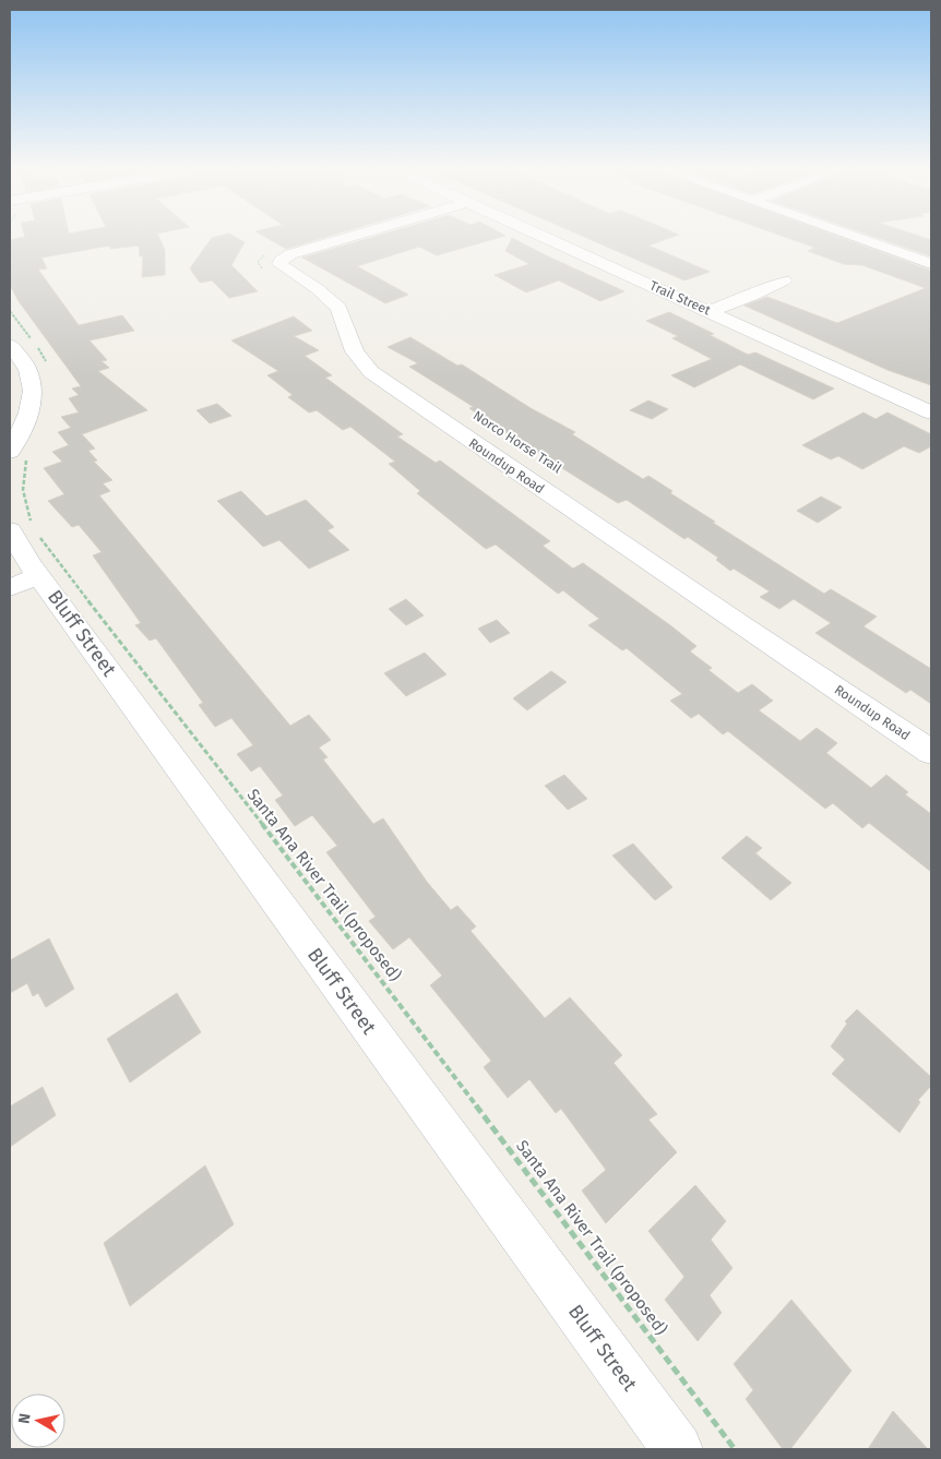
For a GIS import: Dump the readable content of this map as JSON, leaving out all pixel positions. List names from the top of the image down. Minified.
{"streets":{"street":["Trail Street","Roundup Road","Bluff Street"],"path":["Santa Ana River Trail (proposed)"]},"crossings":[["Bluff Street","Santa Ana River Trail (proposed)"]],"north":"left"}
